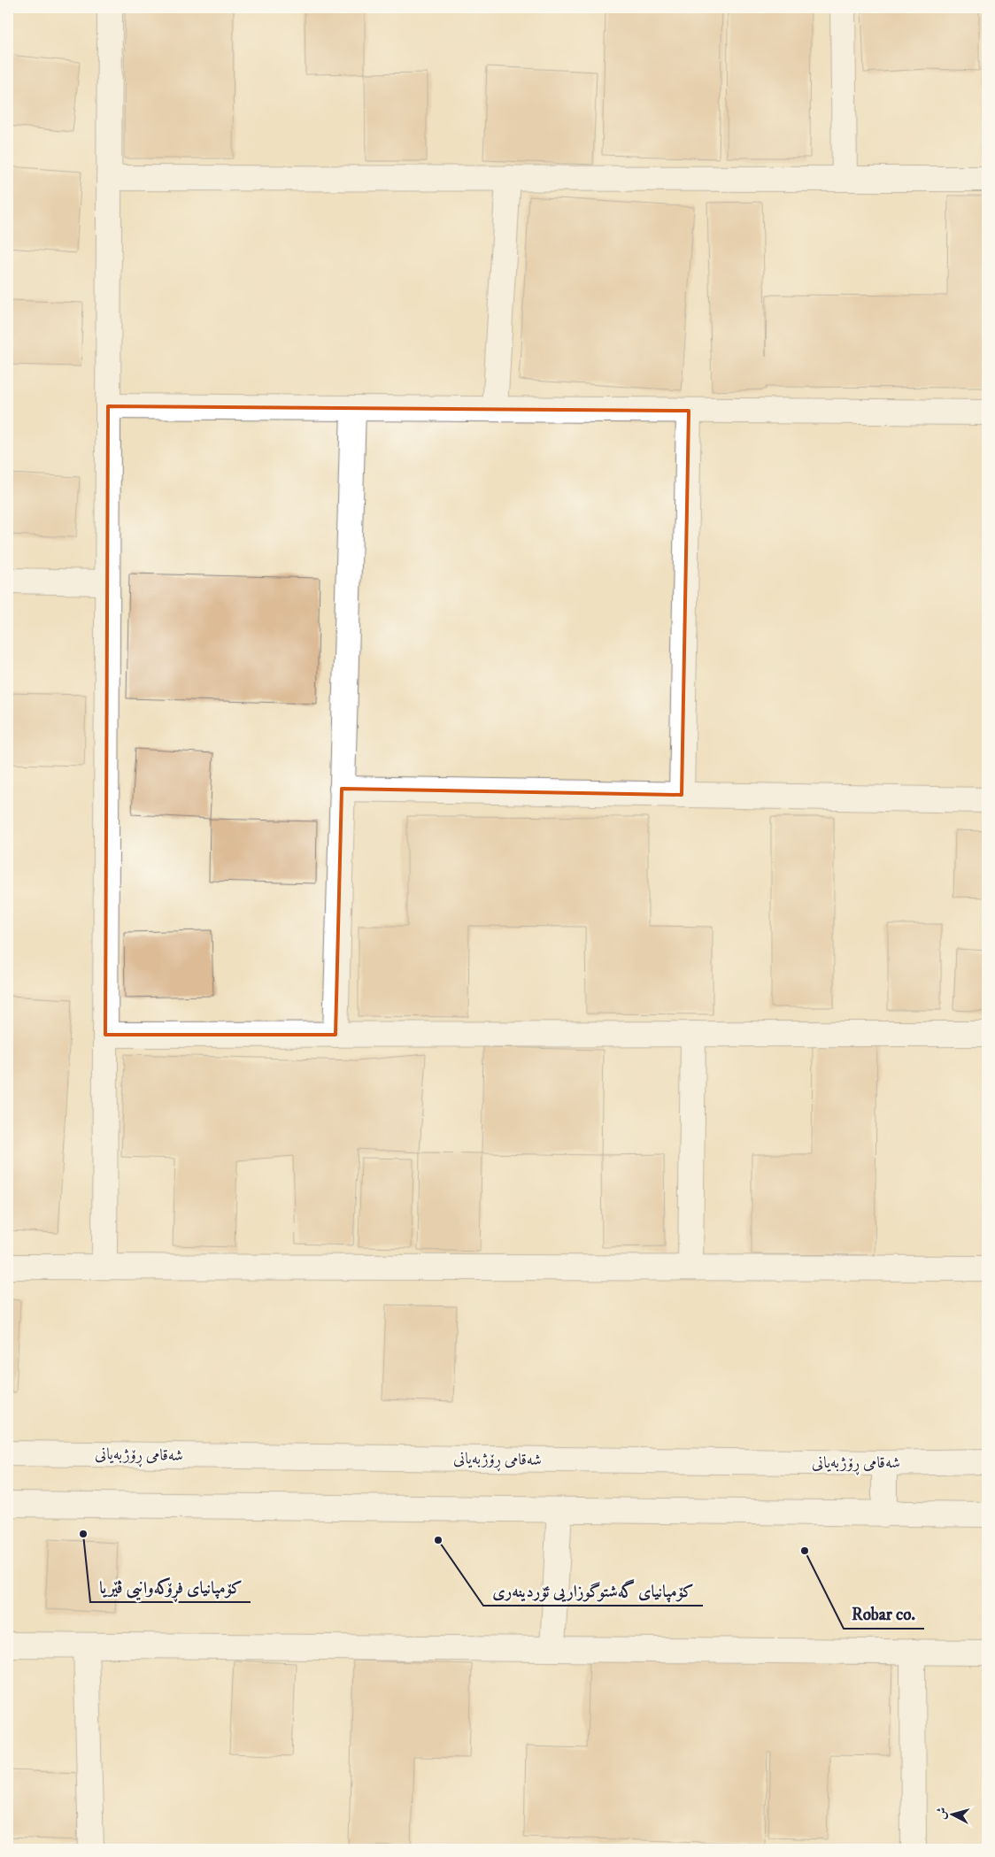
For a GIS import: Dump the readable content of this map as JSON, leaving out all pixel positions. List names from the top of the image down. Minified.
{"streets":{"street":["شەقامی ڕۆژبەیانی"]},"places":["کۆمپانیای فڕۆکەوانیی ڤێریا","کۆمپانیای گەشتوگوزاریی ئۆردینەری","Robar co."],"north":"left"}
